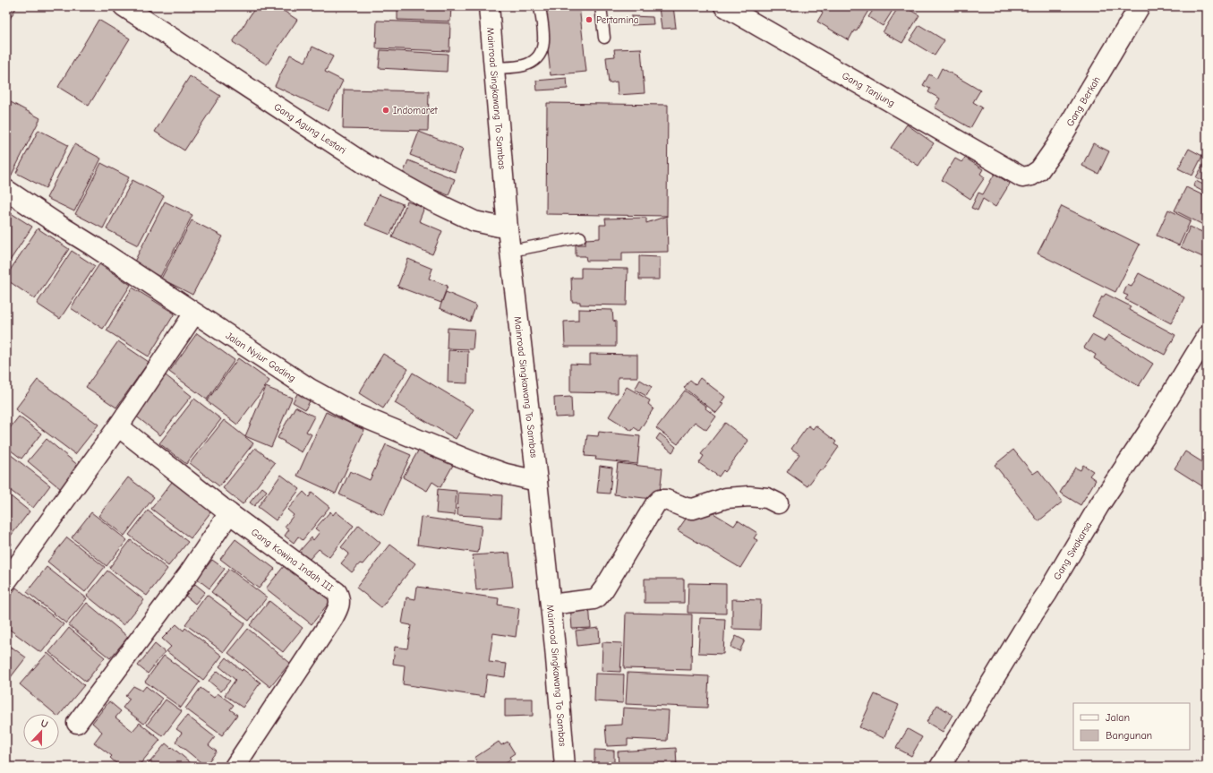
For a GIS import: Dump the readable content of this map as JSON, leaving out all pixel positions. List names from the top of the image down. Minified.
{"streets":{"street":["Gang Tanjung","Mainroad Singkawang To Sambas","Gang Berkah","Gang Agung Lestari","Jalan Nyiur Gading","Gang Swakarsa","Gang Kowina Indah III"]},"crossings":[["Gang Tanjung","Gang Berkah"],["Mainroad Singkawang To Sambas","Gang Agung Lestari"],["Mainroad Singkawang To Sambas","Jalan Nyiur Gading"]],"places":["Pertamina","Indomaret"],"legend":["Jalan","Bangunan"],"north":"top"}
